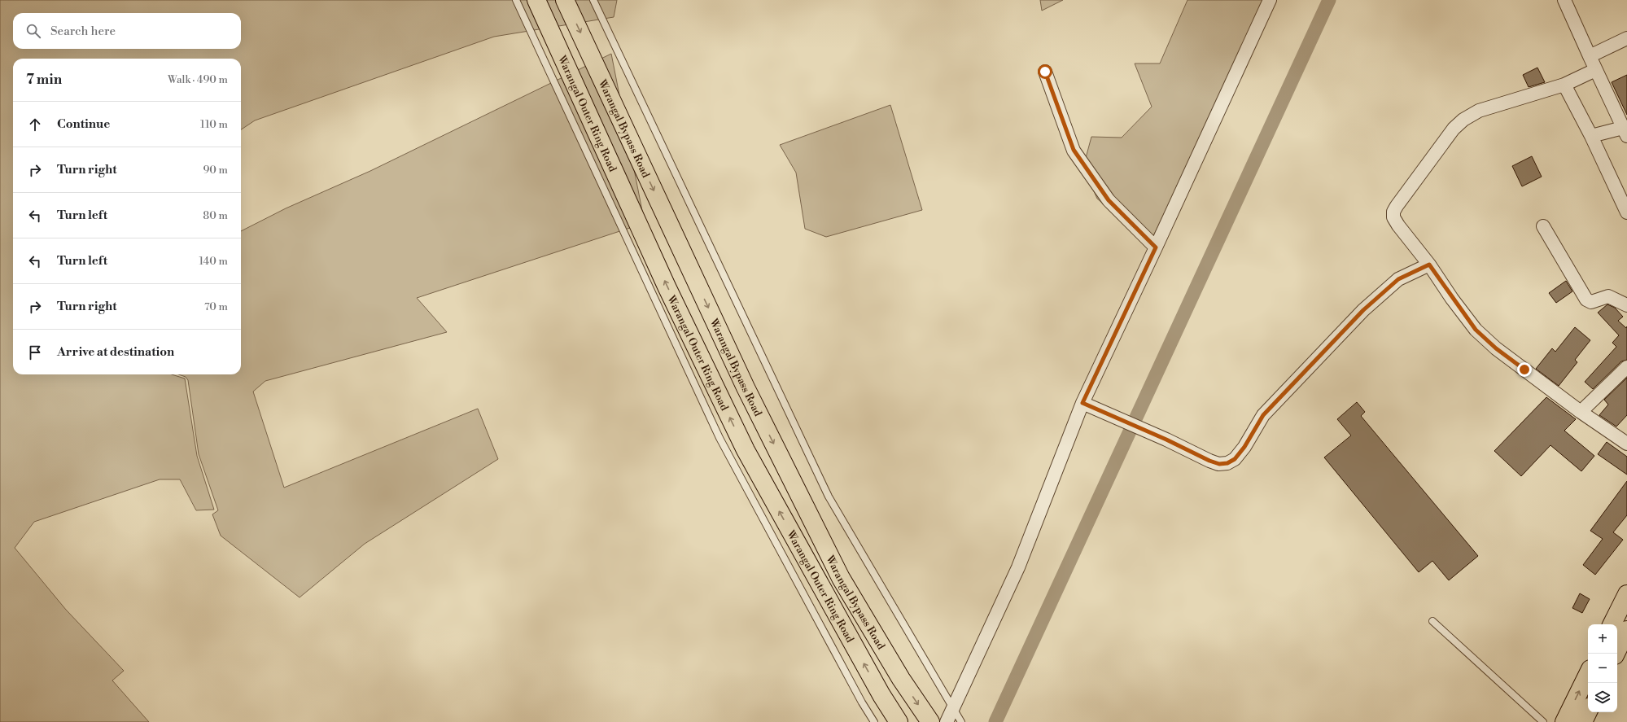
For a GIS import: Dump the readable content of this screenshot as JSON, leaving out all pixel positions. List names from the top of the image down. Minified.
{"streets":{"highway":["Warangal Outer Ring Road","Warangal Bypass Road"]},"one_way":["Warangal Outer Ring Road","Warangal Bypass Road"],"page":{"search":"Search here","heading":["7 min","Walk · 490 m"],"list":[["Continue","110 m"],["Turn right","90 m"],["Turn left","80 m"],["Turn left","140 m"],["Turn right","70 m"],"Arrive at destination"],"map_buttons":["+","−"]}}
